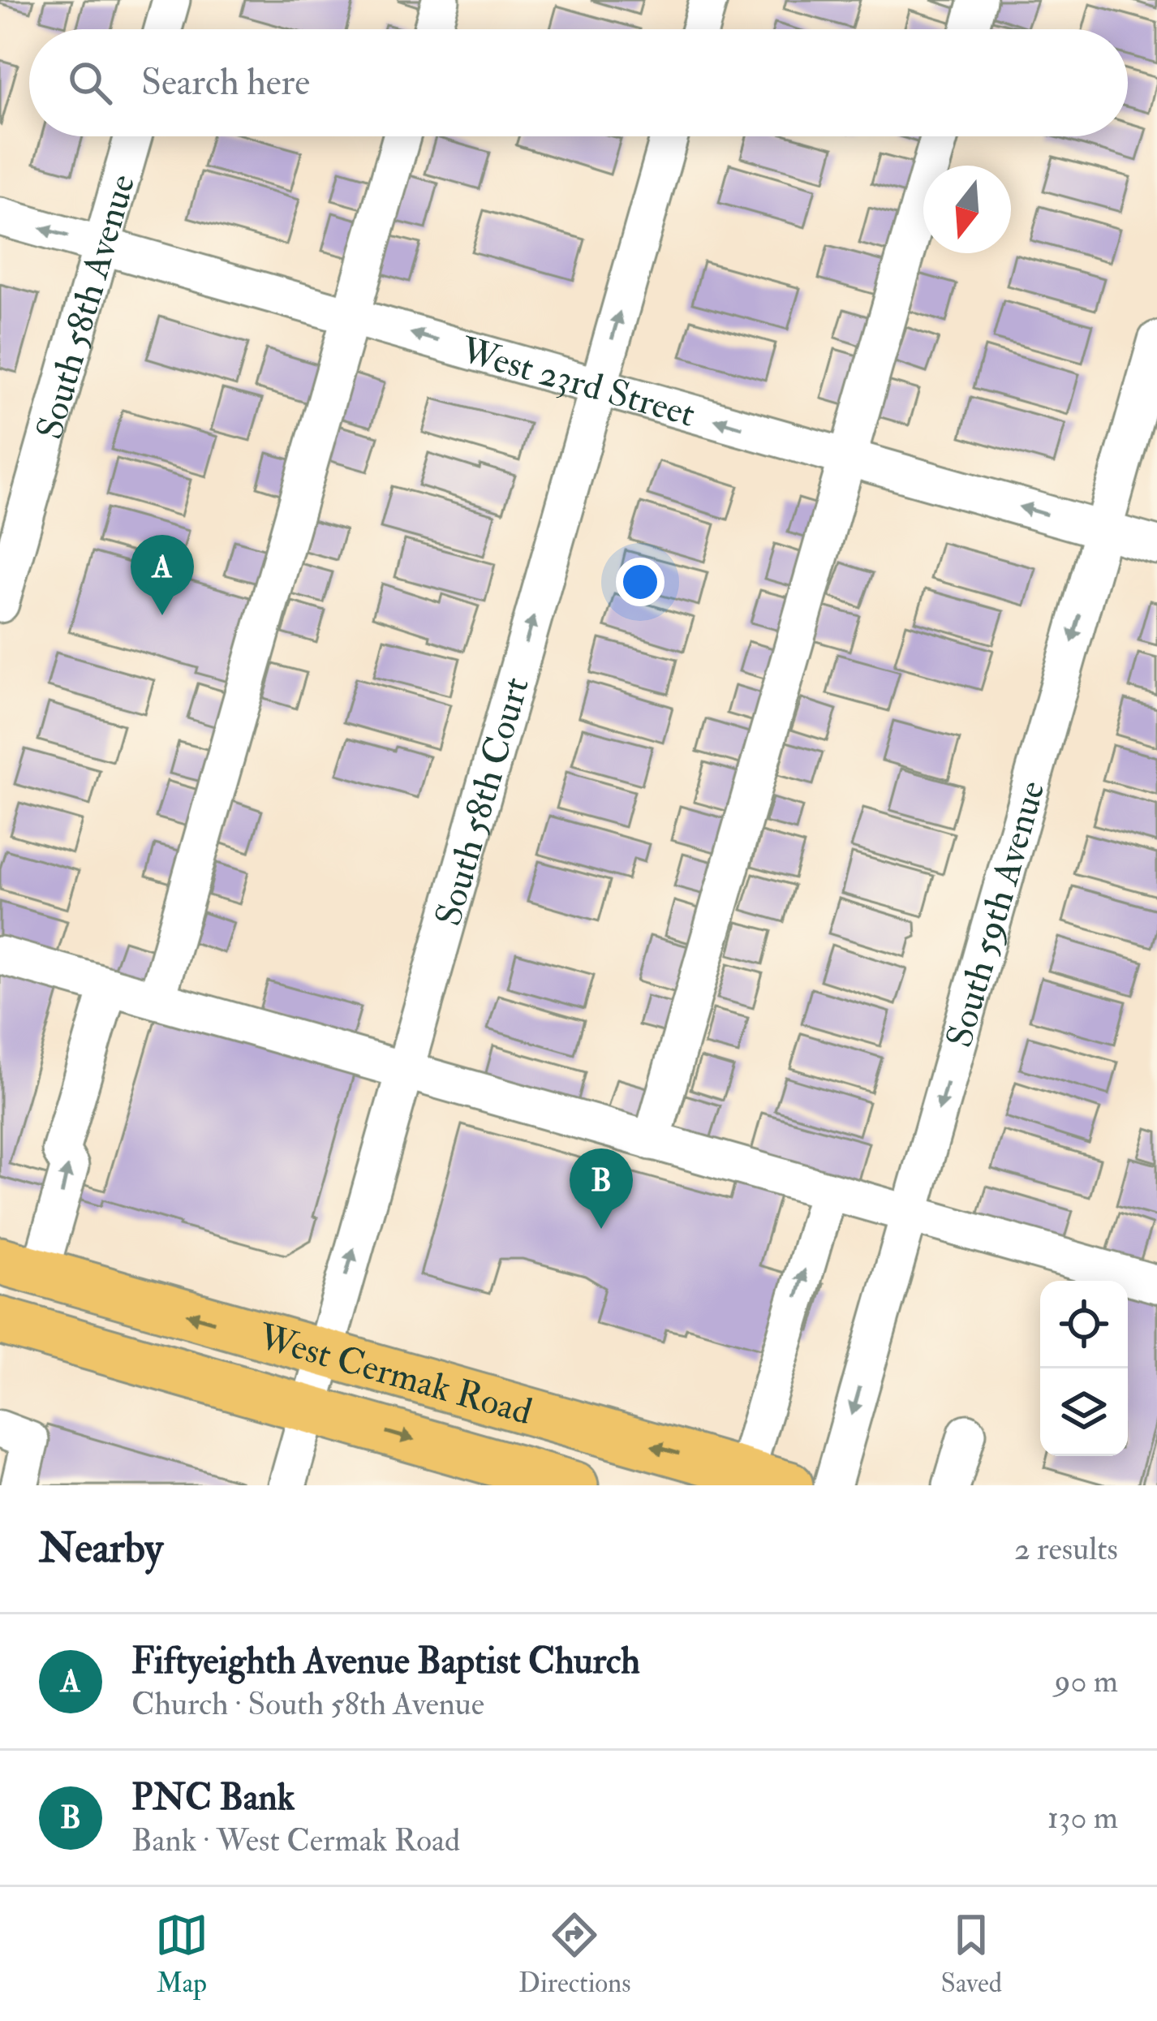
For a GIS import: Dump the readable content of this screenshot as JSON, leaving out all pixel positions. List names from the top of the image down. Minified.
{"streets":{"main road":["West Cermak Road"],"street":["South 58th Avenue","West 23rd Street","South 58th Court","South 59th Avenue"]},"crossings":[["South 58th Avenue","West 23rd Street"],["West 23rd Street","South 58th Court"],["West 23rd Street","South 59th Avenue"],["South 58th Court","West Cermak Road"]],"one_way":["West 23rd Street"],"north":"bottom","page":{"search":"Search here","pins":["A","B"],"heading":["Nearby","2 results"],"list":[{"mark":"A","name":"Fiftyeighth Avenue Baptist Church","note":"Church · South 58th Avenue","value":"90 m"},{"mark":"B","name":"PNC Bank","note":"Bank · West Cermak Road","value":"130 m"}],"nav":["Map","Directions","Saved"]}}
